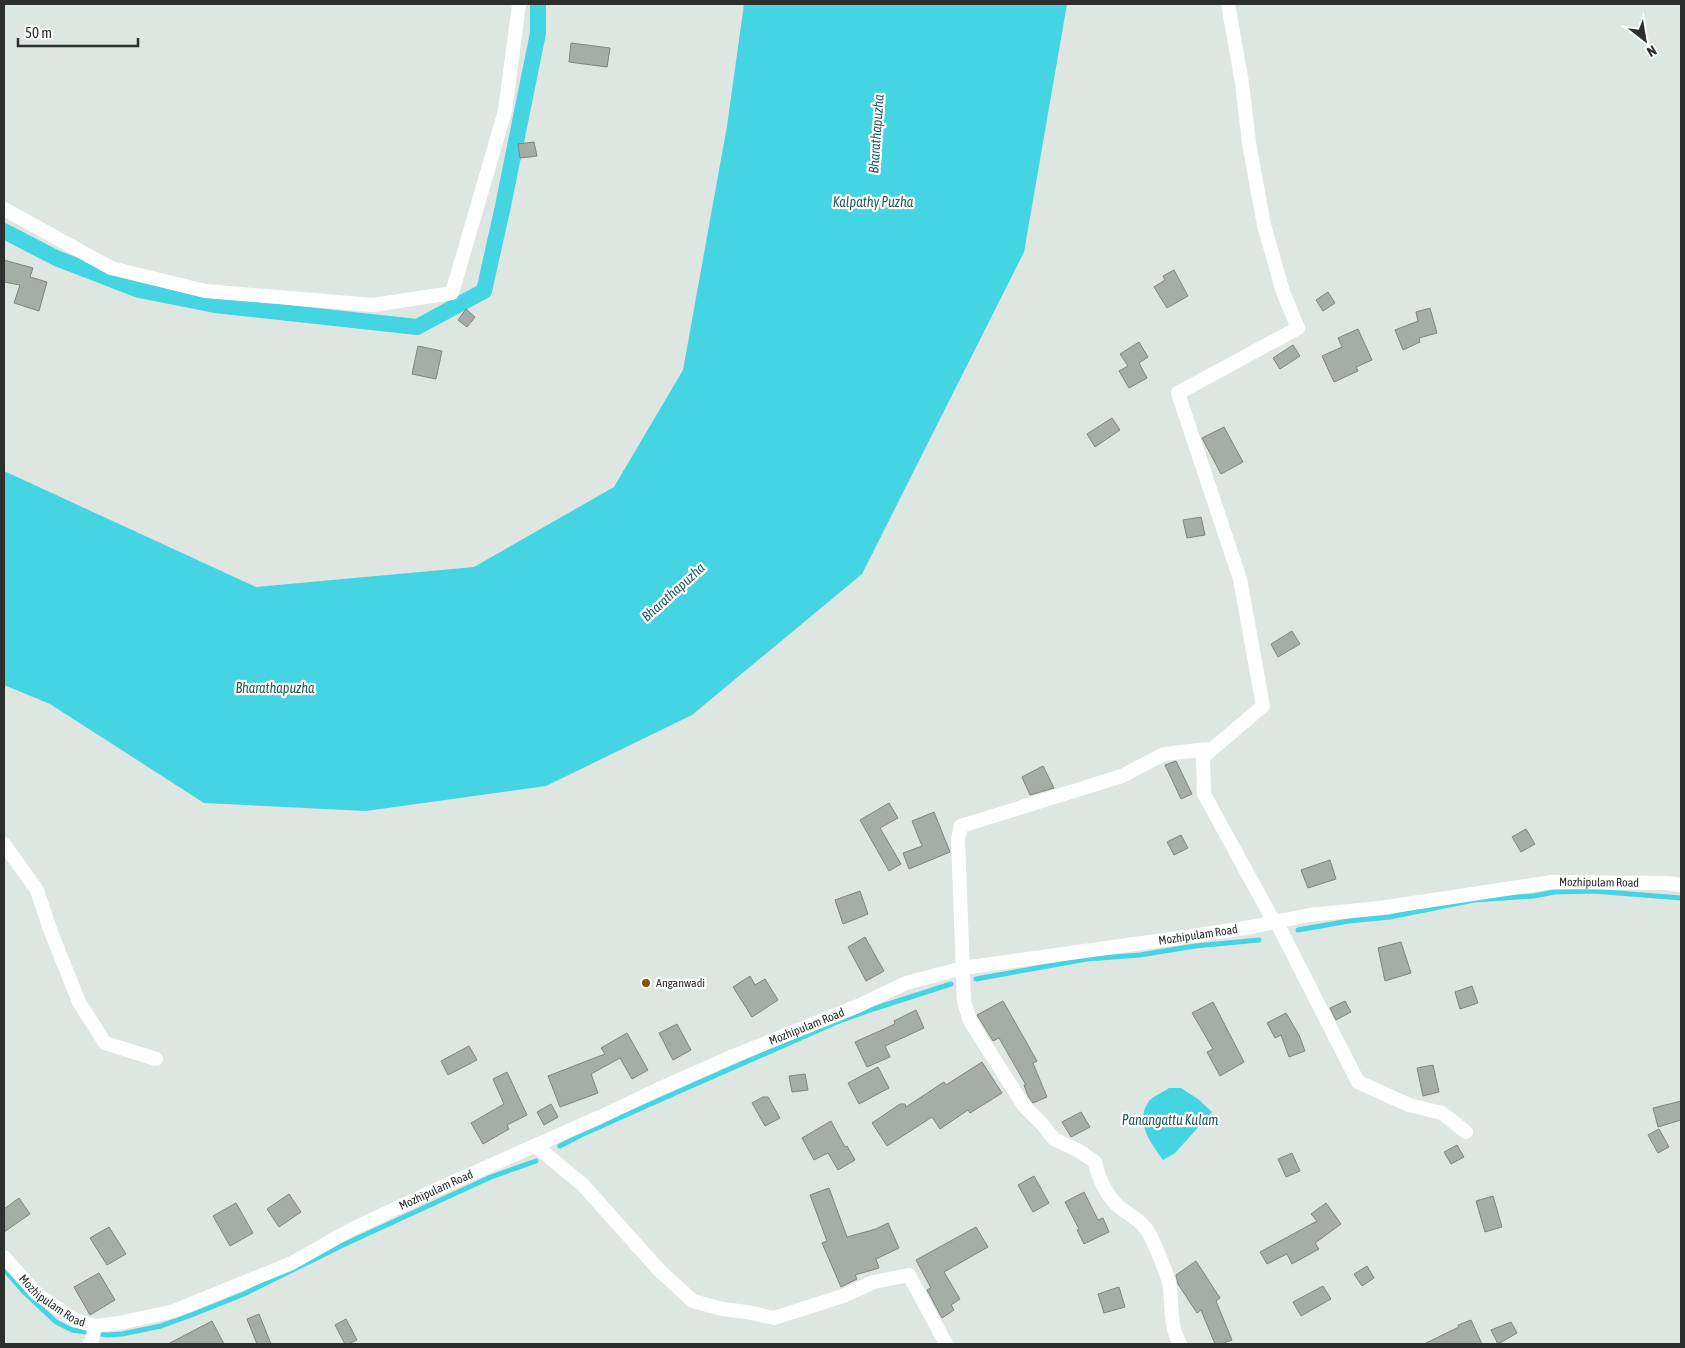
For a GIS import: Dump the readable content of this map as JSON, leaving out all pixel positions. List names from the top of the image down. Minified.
{"streets":{"street":["Mozhipulam Road"]},"water":["Bharathapuzha","Kalpathy Puzha","Panangattu Kulam"],"places":["Anganwadi"],"scale_bar":"50 m","north":"bottom right"}
